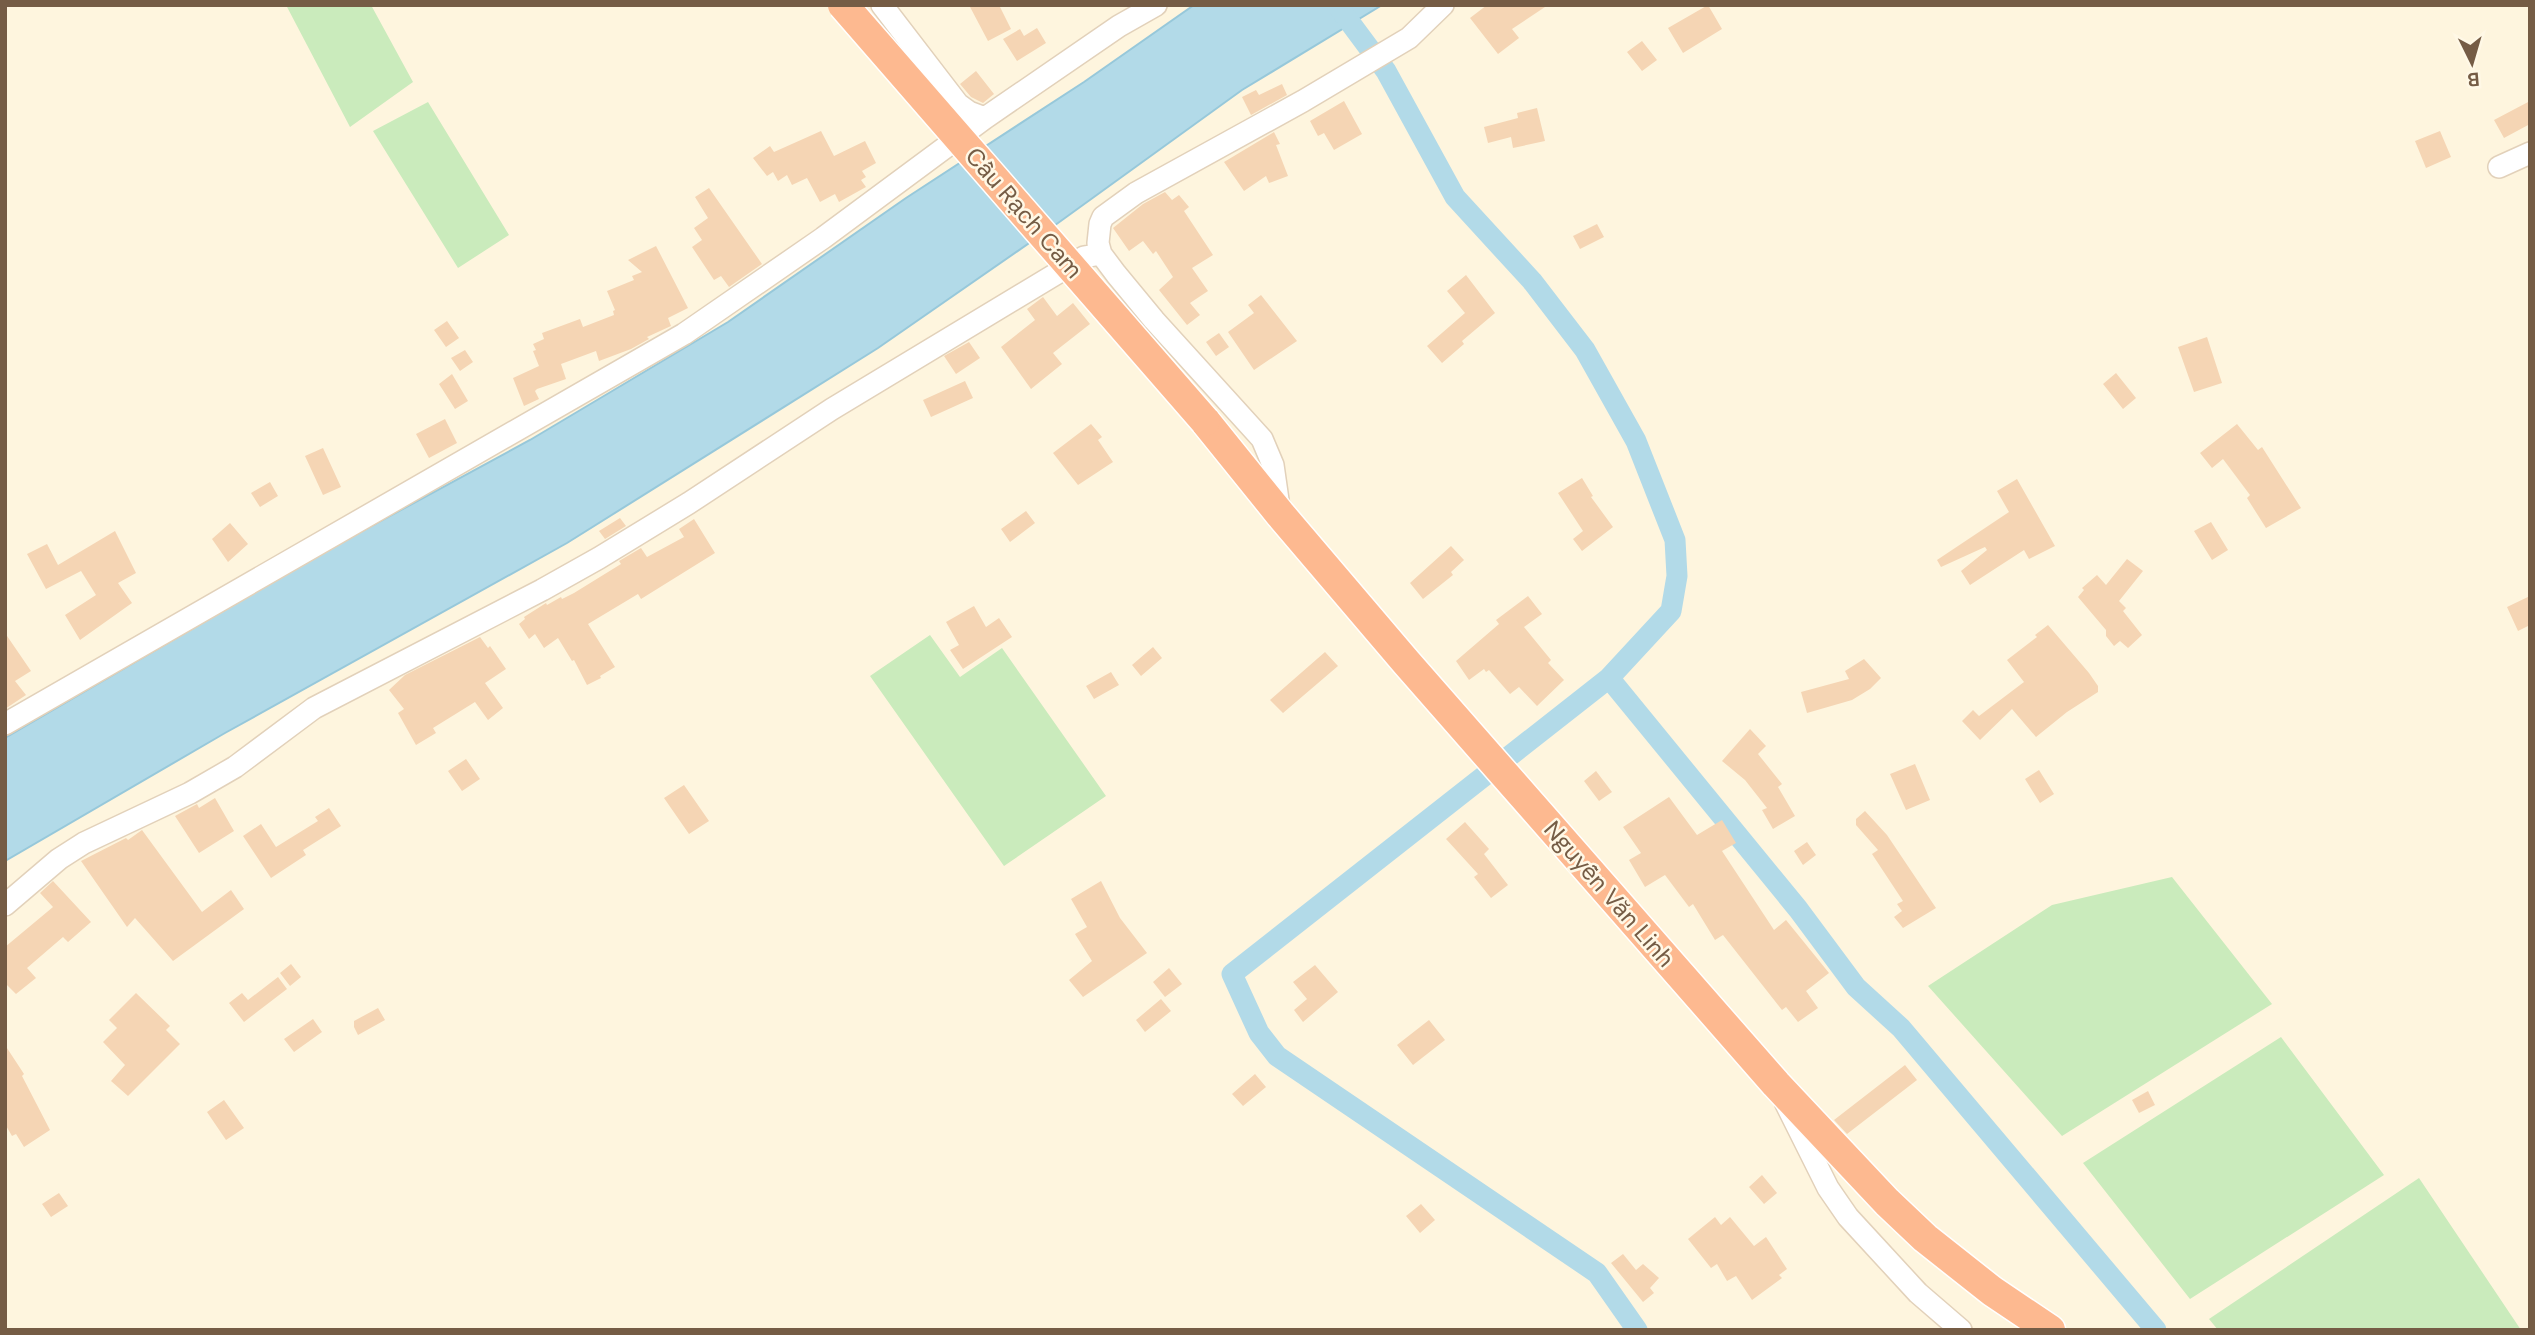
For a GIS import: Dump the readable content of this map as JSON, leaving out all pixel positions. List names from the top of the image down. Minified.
{"streets":{"highway":["Cầu Rạch Cam","Nguyễn Văn Linh"]},"crossings":[["Cầu Rạch Cam","Nguyễn Văn Linh"]],"north":"bottom"}
